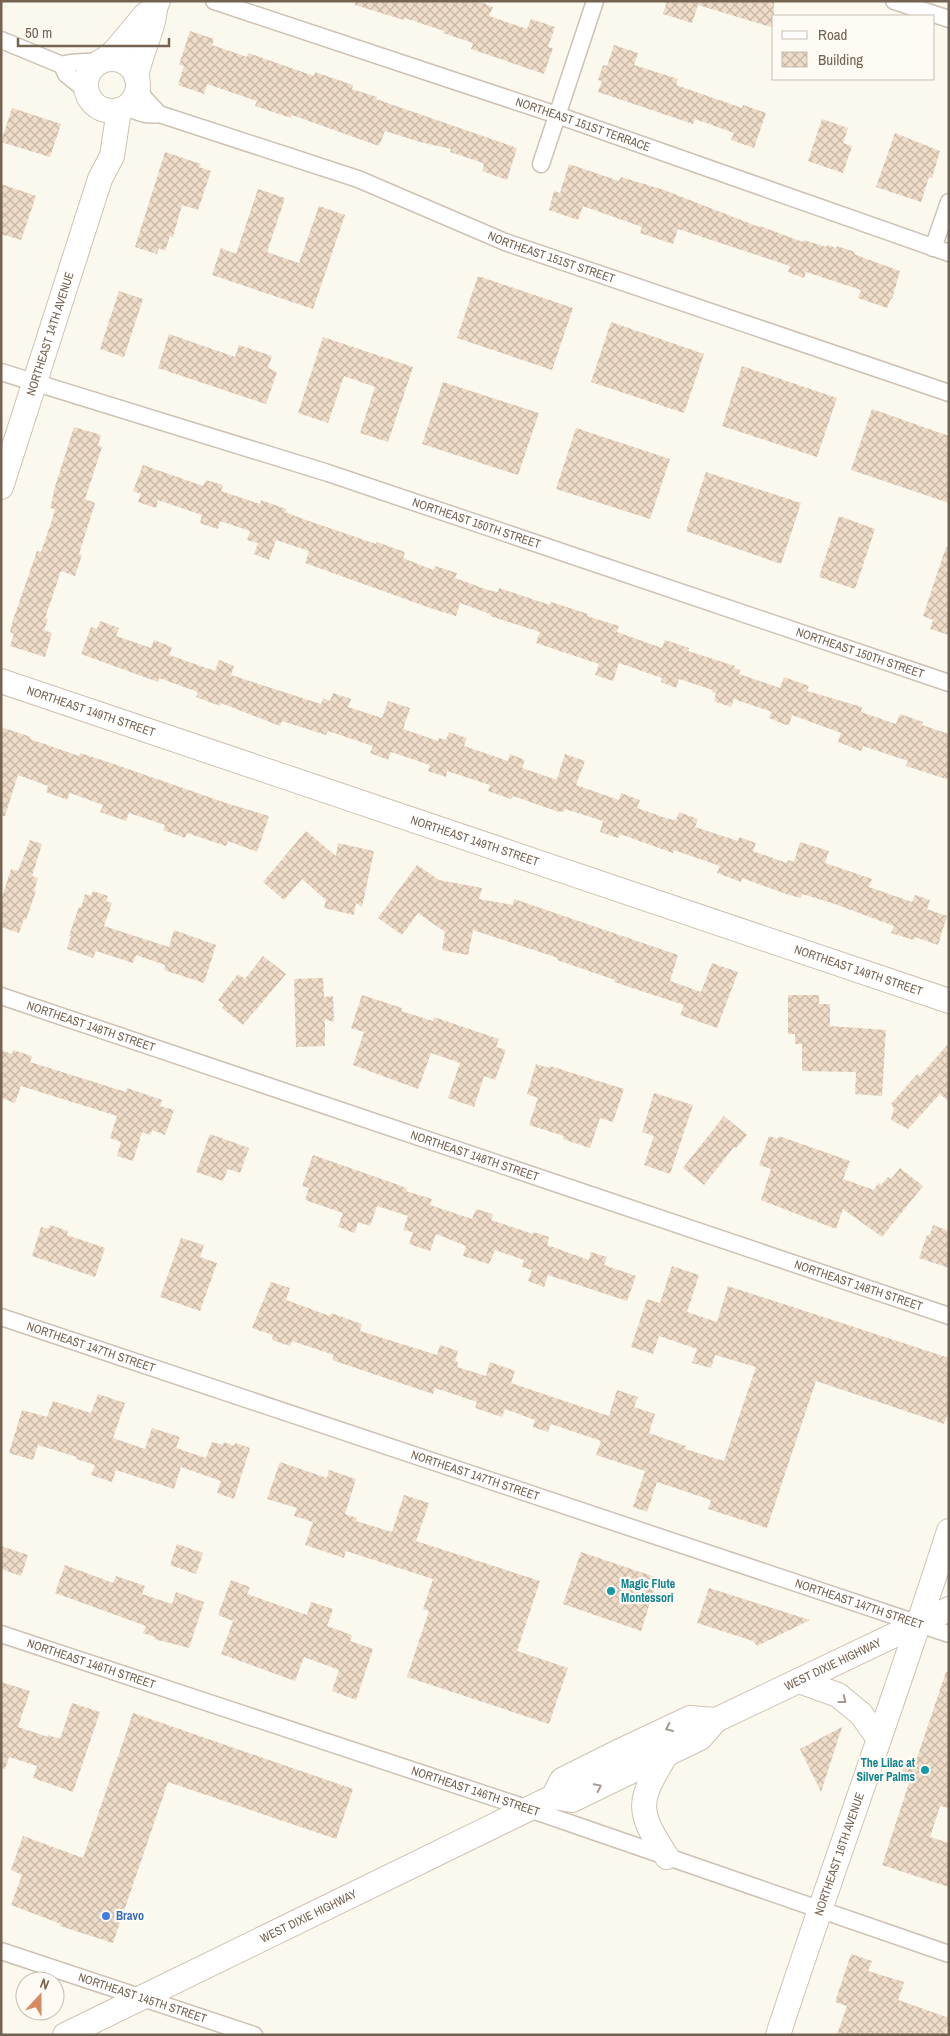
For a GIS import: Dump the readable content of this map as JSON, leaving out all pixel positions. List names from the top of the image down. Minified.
{"streets":{"street":["NORTHEAST 151ST TERRACE","NORTHEAST 151ST STREET","NORTHEAST 14TH AVENUE","NORTHEAST 150TH STREET","NORTHEAST 149TH STREET","NORTHEAST 148TH STREET","NORTHEAST 147TH STREET","NORTHEAST 146TH STREET","WEST DIXIE HIGHWAY","NORTHEAST 16TH AVENUE","NORTHEAST 145TH STREET"]},"crossings":[["NORTHEAST 151ST STREET","NORTHEAST 14TH AVENUE"],["NORTHEAST 14TH AVENUE","NORTHEAST 150TH STREET"],["NORTHEAST 147TH STREET","WEST DIXIE HIGHWAY"],["NORTHEAST 147TH STREET","NORTHEAST 16TH AVENUE"],["NORTHEAST 146TH STREET","WEST DIXIE HIGHWAY"],["NORTHEAST 146TH STREET","NORTHEAST 16TH AVENUE"],["WEST DIXIE HIGHWAY","NORTHEAST 16TH AVENUE"],["WEST DIXIE HIGHWAY","NORTHEAST 145TH STREET"]],"places":["Magic Flute Montessori","The Lilac at Silver Palms","Bravo"],"legend":["Road","Building"],"scale_bar":"50 m","north":"top"}
